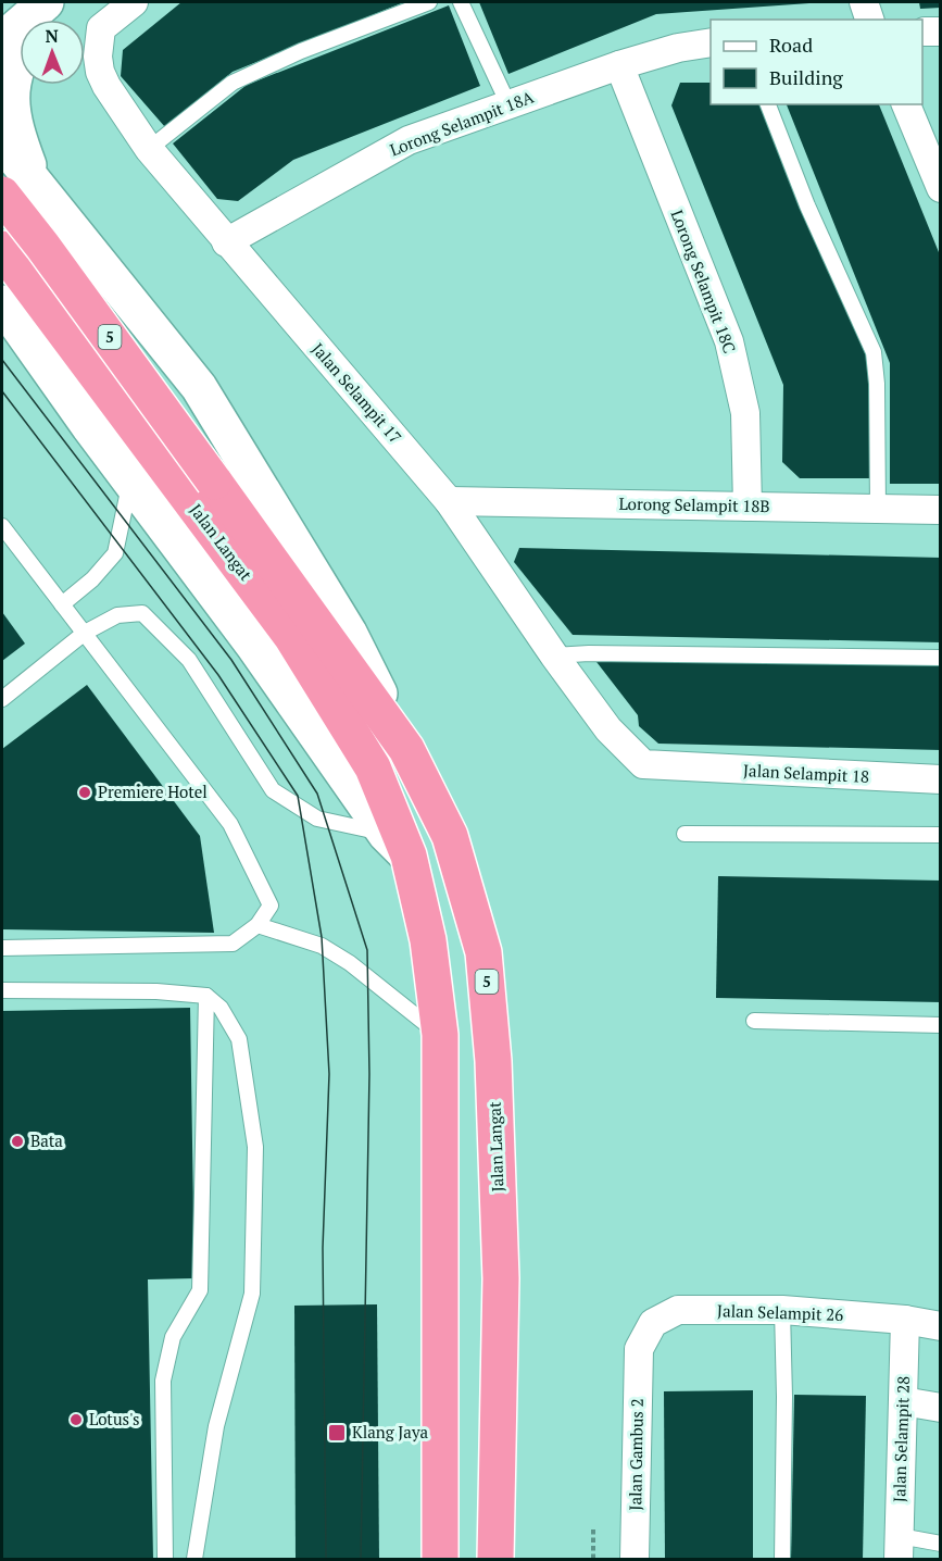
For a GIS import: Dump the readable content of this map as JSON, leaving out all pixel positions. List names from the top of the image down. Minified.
{"streets":{"highway":["5","Jalan Langat"],"street":["Lorong Selampit 18A","Lorong Selampit 18C","Jalan Selampit 17","Lorong Selampit 18B","Jalan Selampit 18","Jalan Selampit 26","Jalan Selampit 28","Jalan Gambus 2"]},"crossings":[["Lorong Selampit 18A","Lorong Selampit 18C"],["Lorong Selampit 18A","Jalan Selampit 17"],["Lorong Selampit 18C","Lorong Selampit 18B"],["Jalan Selampit 17","Lorong Selampit 18B"],["Jalan Selampit 17","Jalan Selampit 18"],["Jalan Selampit 26","Jalan Selampit 28"],["Jalan Selampit 26","Jalan Gambus 2"]],"places":{"other":["Premiere Hotel","Bata","Lotus's"],"transit":["Klang Jaya"]},"legend":["Road","Building"],"north":"top"}
